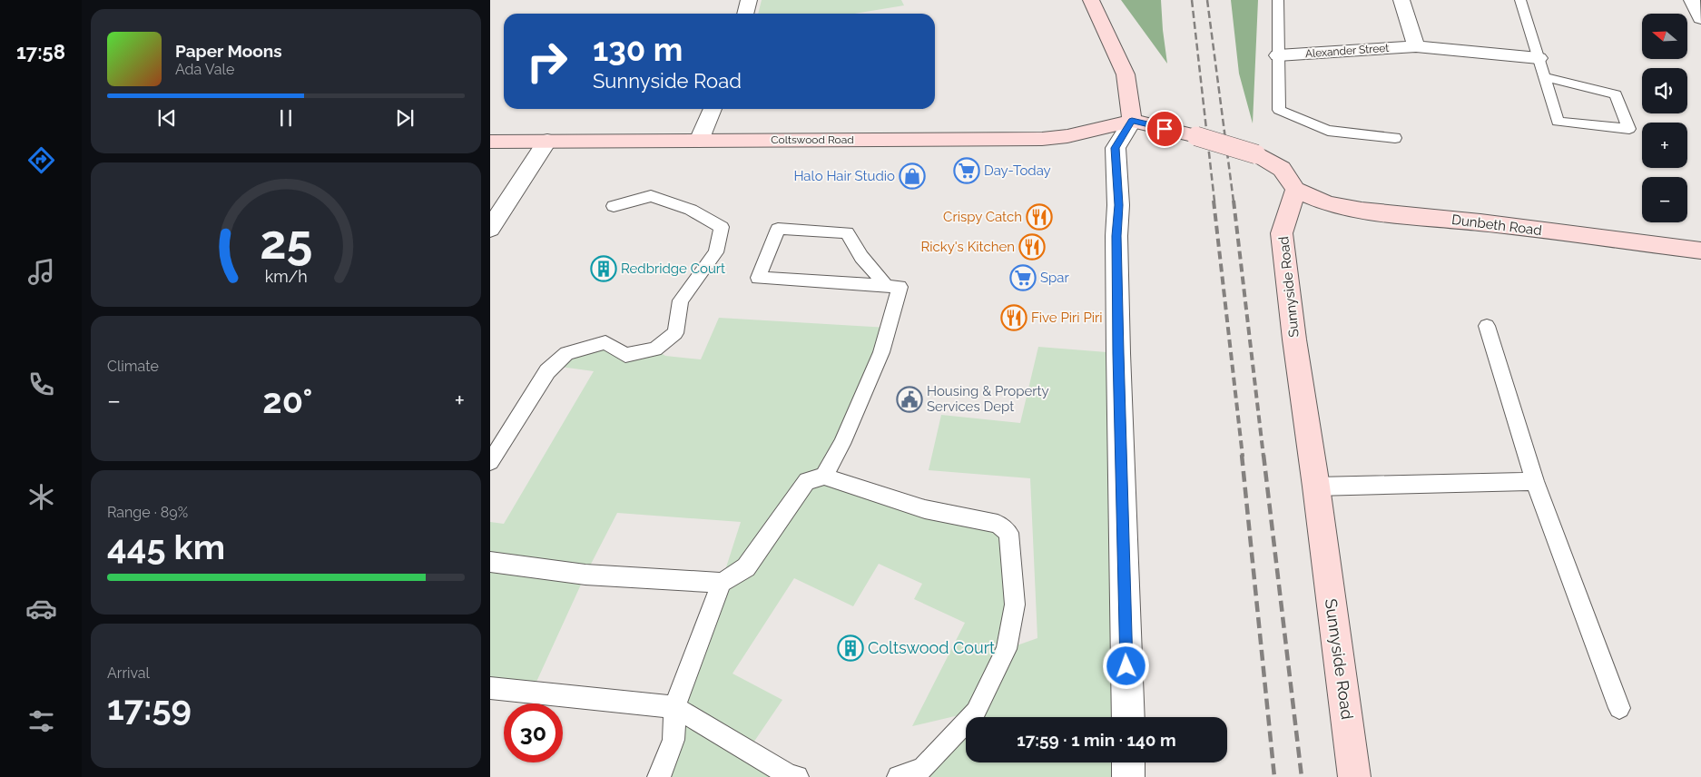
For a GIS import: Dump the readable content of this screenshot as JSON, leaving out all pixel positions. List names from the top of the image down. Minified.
{"streets":{"main road":["Coltswood Road","Dunbeth Road","Sunnyside Road"],"street":["Alexander Street"]},"crossings":[["Dunbeth Road","Sunnyside Road"]],"places":{"supermarket":["Day-Today","Spar"],"shop":["Halo Hair Studio"],"restaurant":["Crispy Catch","Ricky's Kitchen","Five Piri Piri"],"building":["Redbridge Court","Coltswood Court"],"public building":["Housing & Property Services Dept"]},"north":"left","page":{"tabs":"17:58","map_buttons":["+","−"],"turn":["130 m","Sunnyside Road"],"song":["Paper Moons","Ada Vale"],"tile":["Climate",["Range · 89%","445 km"],["Arrival","17:59"]],"heat":["−","20°","+"],"limit":"30","trip":"17:59 · 1 min · 140 m","gauge":["25","km/h"]}}
